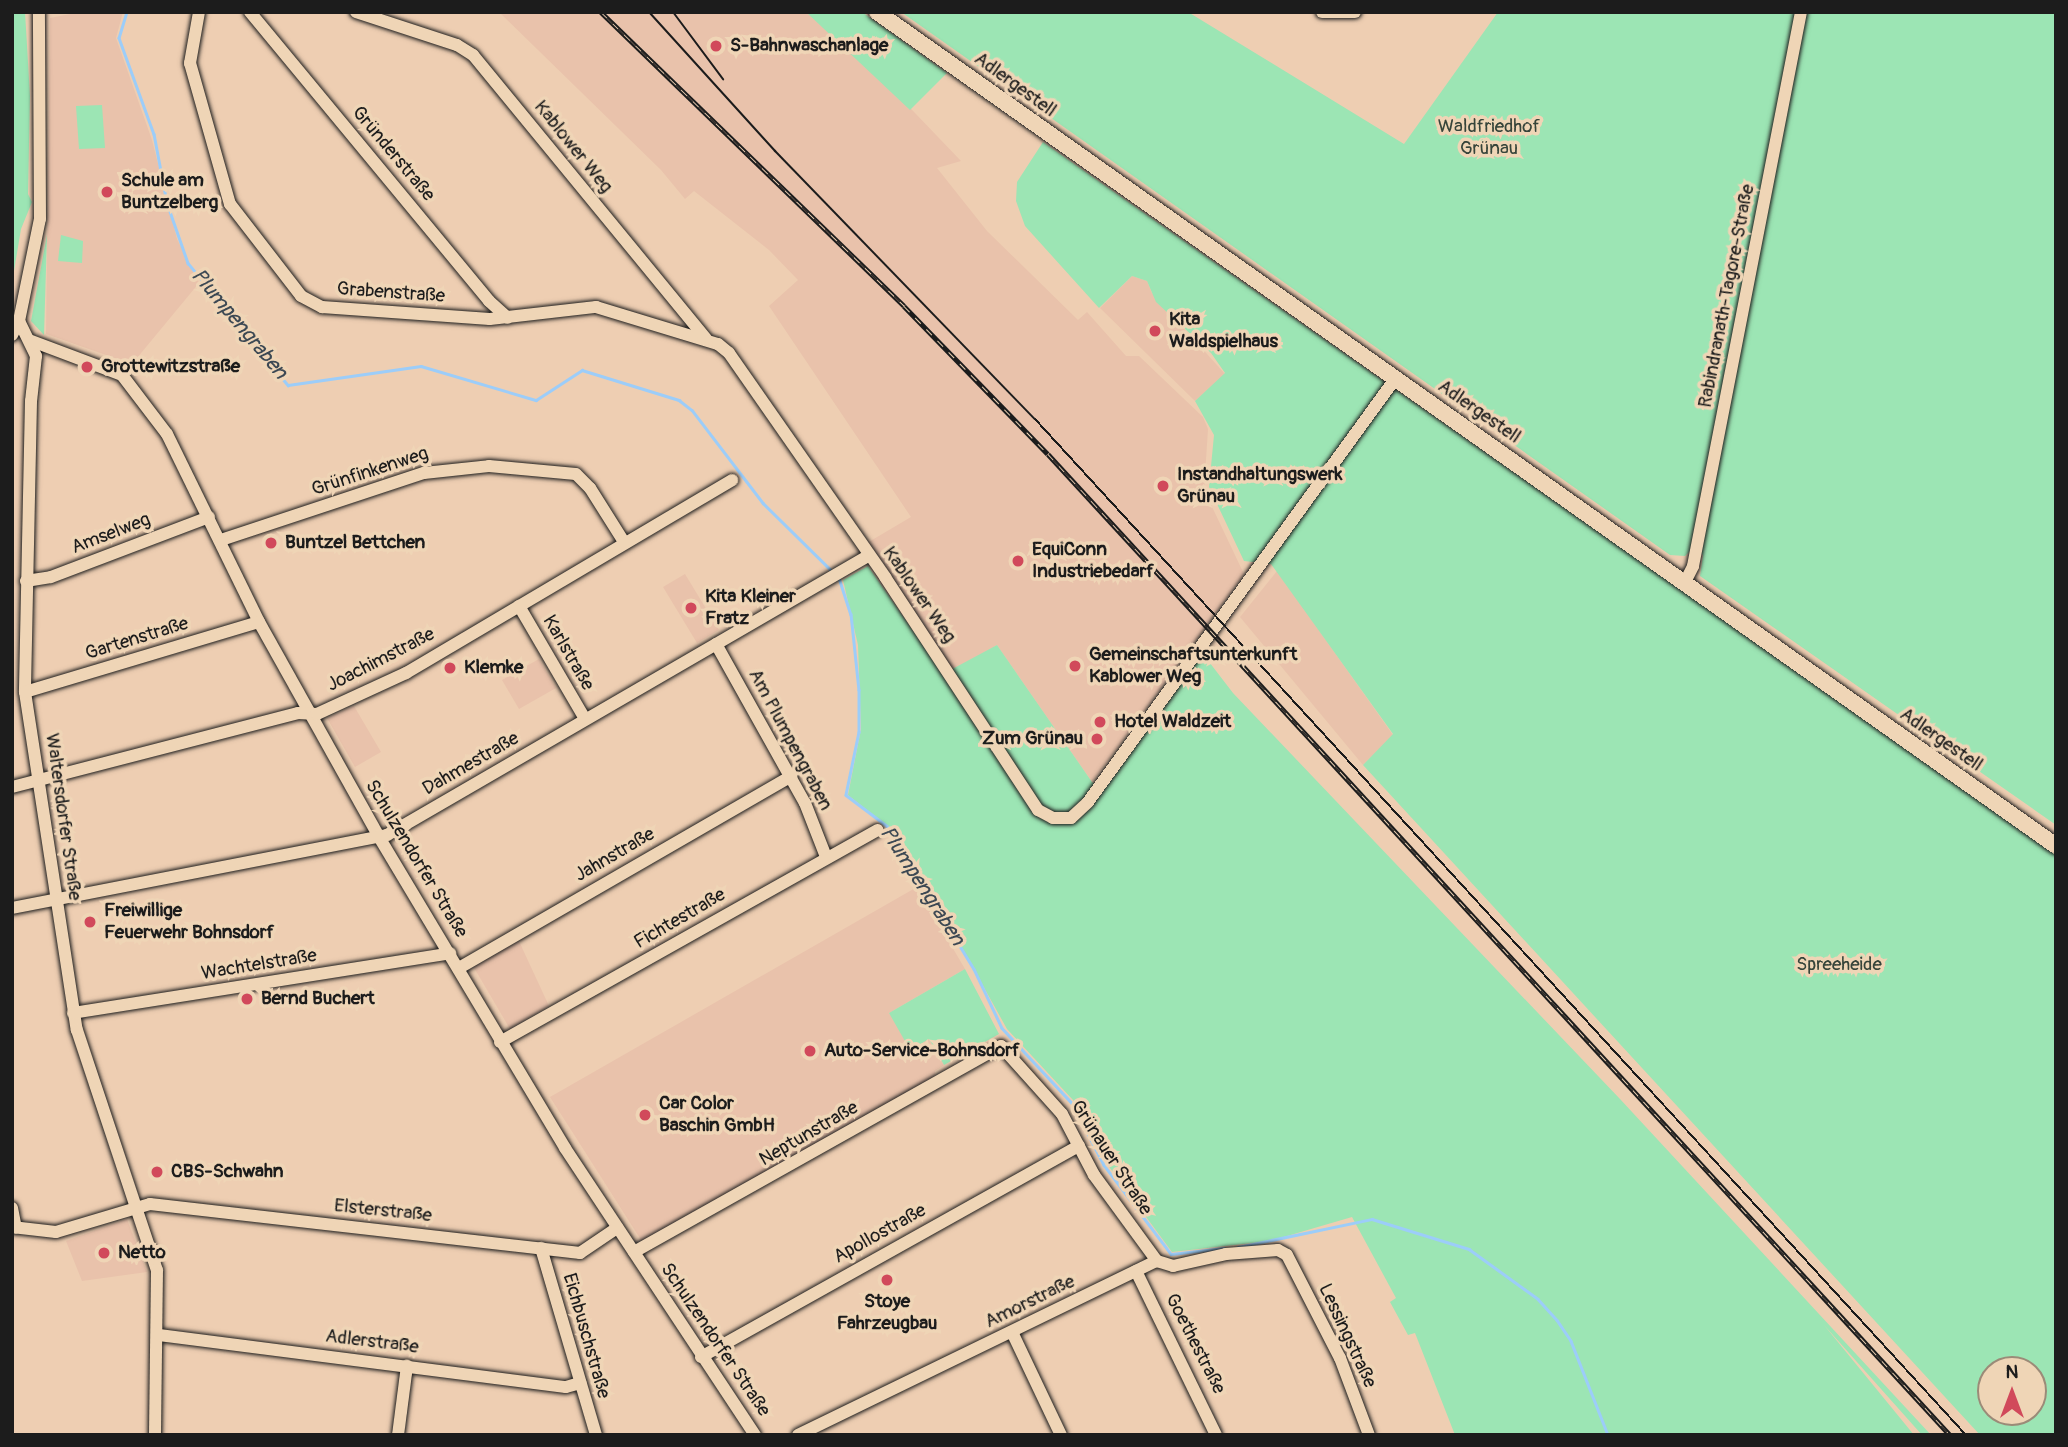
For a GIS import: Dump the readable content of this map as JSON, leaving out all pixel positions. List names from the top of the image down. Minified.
{"streets":{"main road":["Adlergestell"],"street":["Kablower Weg","Gründerstraße","Grabenstraße","Rabindranath-Tagore-Straße","Grünfinkenweg","Amselweg","Gartenstraße","Karlstraße","Joachimstraße","Am Plumpengraben","Dahmestraße","Waltersdorfer Straße","Jahnstraße","Schulzendorfer Straße","Fichtestraße","Wachtelstraße","Neptunstraße","Grünauer Straße","Elsterstraße","Apollostraße","Amorstraße","Eichbuschstraße","Lessingstraße","Adlerstraße","Goethestraße"]},"crossings":[["Adlergestell","Kablower Weg"],["Adlergestell","Rabindranath-Tagore-Straße"],["Kablower Weg","Grabenstraße"],["Kablower Weg","Dahmestraße"],["Gründerstraße","Grabenstraße"],["Grünfinkenweg","Joachimstraße"],["Grünfinkenweg","Schulzendorfer Straße"],["Amselweg","Waltersdorfer Straße"],["Amselweg","Schulzendorfer Straße"],["Gartenstraße","Waltersdorfer Straße"],["Gartenstraße","Schulzendorfer Straße"],["Karlstraße","Joachimstraße"],["Karlstraße","Dahmestraße"],["Joachimstraße","Waltersdorfer Straße"],["Joachimstraße","Schulzendorfer Straße"],["Am Plumpengraben","Dahmestraße"],["Am Plumpengraben","Jahnstraße"],["Am Plumpengraben","Fichtestraße"],["Dahmestraße","Waltersdorfer Straße"],["Dahmestraße","Schulzendorfer Straße"],["Waltersdorfer Straße","Schulzendorfer Straße"],["Waltersdorfer Straße","Wachtelstraße"],["Waltersdorfer Straße","Elsterstraße"],["Waltersdorfer Straße","Adlerstraße"],["Jahnstraße","Schulzendorfer Straße"],["Schulzendorfer Straße","Fichtestraße"],["Schulzendorfer Straße","Wachtelstraße"],["Schulzendorfer Straße","Neptunstraße"],["Schulzendorfer Straße","Elsterstraße"],["Schulzendorfer Straße","Apollostraße"],["Neptunstraße","Grünauer Straße"],["Grünauer Straße","Apollostraße"],["Grünauer Straße","Amorstraße"],["Elsterstraße","Eichbuschstraße"],["Amorstraße","Lessingstraße"],["Amorstraße","Goethestraße"],["Eichbuschstraße","Adlerstraße"]],"water":["Plumpengraben"],"parks":["Waldfriedhof Grünau","Spreeheide"],"places":["S-Bahnwaschanlage","Schule am Buntzelberg","Kita Waldspielhaus","Grottewitzstraße","Instandhaltungswerk Grünau","Buntzel Bettchen","EquiConn Industriebedarf","Kita Kleiner Fratz","Gemeinschaftsunterkunft Kablower Weg","Klemke","Hotel Waldzeit","Zum Grünau","Freiwillige Feuerwehr Bohnsdorf","Bernd Buchert","Auto-Service-Bohnsdorf","Car Color Baschin GmbH","CBS-Schwahn","Netto","Stoye Fahrzeugbau"],"north":"top"}
